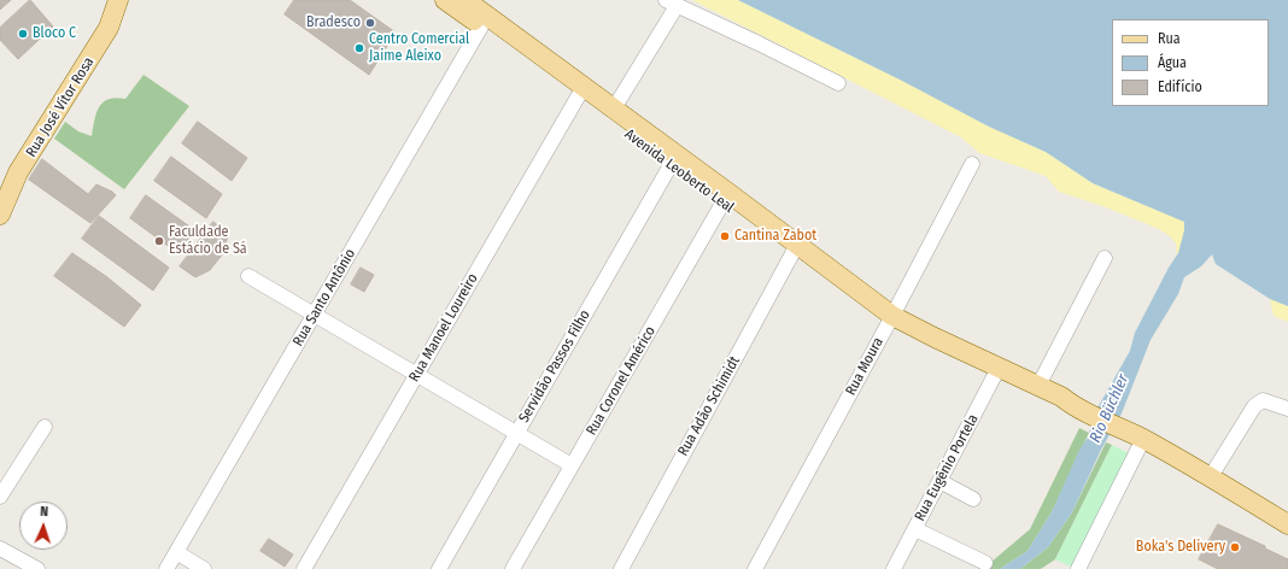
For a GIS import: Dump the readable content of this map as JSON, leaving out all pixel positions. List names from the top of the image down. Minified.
{"streets":{"main road":["Rua José Vítor Rosa","Avenida Leoberto Leal"],"street":["Rua Santo Antônio","Rua Manoel Loureiro","Servidão Passos Filho","Rua Moura","Rua Coronel Américo","Rua Adão Schimidt","Rua Eugênio Portela"]},"crossings":[["Avenida Leoberto Leal","Rua Santo Antônio"],["Avenida Leoberto Leal","Rua Manoel Loureiro"],["Avenida Leoberto Leal","Servidão Passos Filho"],["Avenida Leoberto Leal","Rua Moura"],["Avenida Leoberto Leal","Rua Coronel Américo"],["Avenida Leoberto Leal","Rua Adão Schimidt"],["Avenida Leoberto Leal","Rua Eugênio Portela"]],"water":["Rio Büchler"],"places":["Bradesco","Bloco C","Centro Comercial Jaime Aleixo","Cantina Zabot","Faculdade Estácio de Sá","Boka's Delivery"],"legend":["Rua","Água","Edifício"],"north":"top"}
